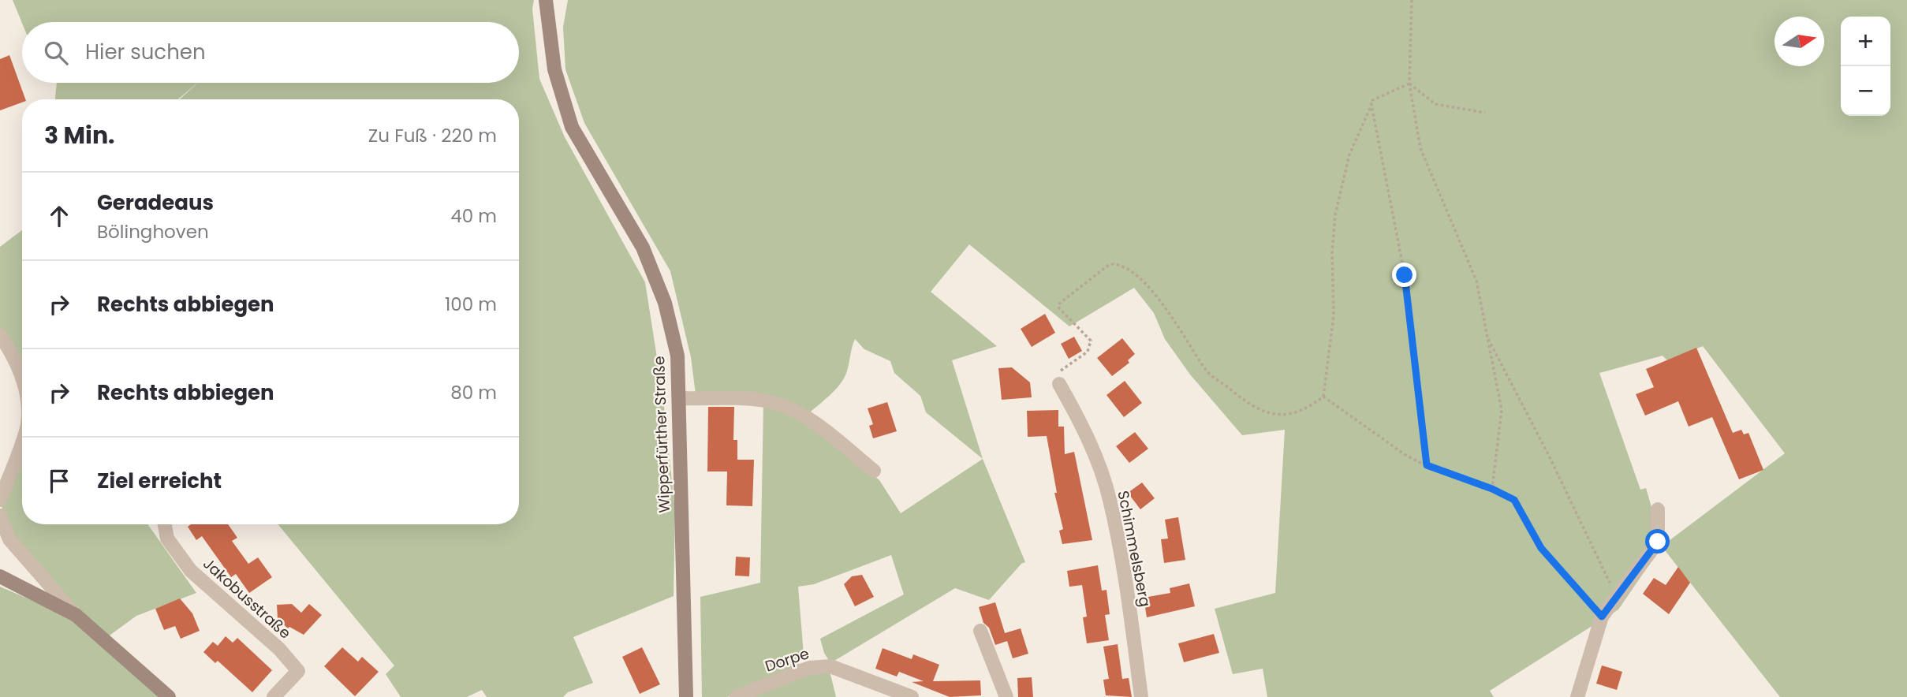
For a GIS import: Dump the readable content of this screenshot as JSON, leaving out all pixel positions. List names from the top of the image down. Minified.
{"streets":{"main road":["Wipperfürther Straße"],"street":["Schimmelsberg","Jakobusstraße","Dorpe"]},"north":"right","page":{"map_buttons":["+","−"],"search":"Hier suchen","heading":["3 Min.","Zu Fuß · 220 m"],"list":[["Geradeaus","Bölinghoven","40 m"],["Rechts abbiegen","100 m"],["Rechts abbiegen","80 m"],"Ziel erreicht"]}}
